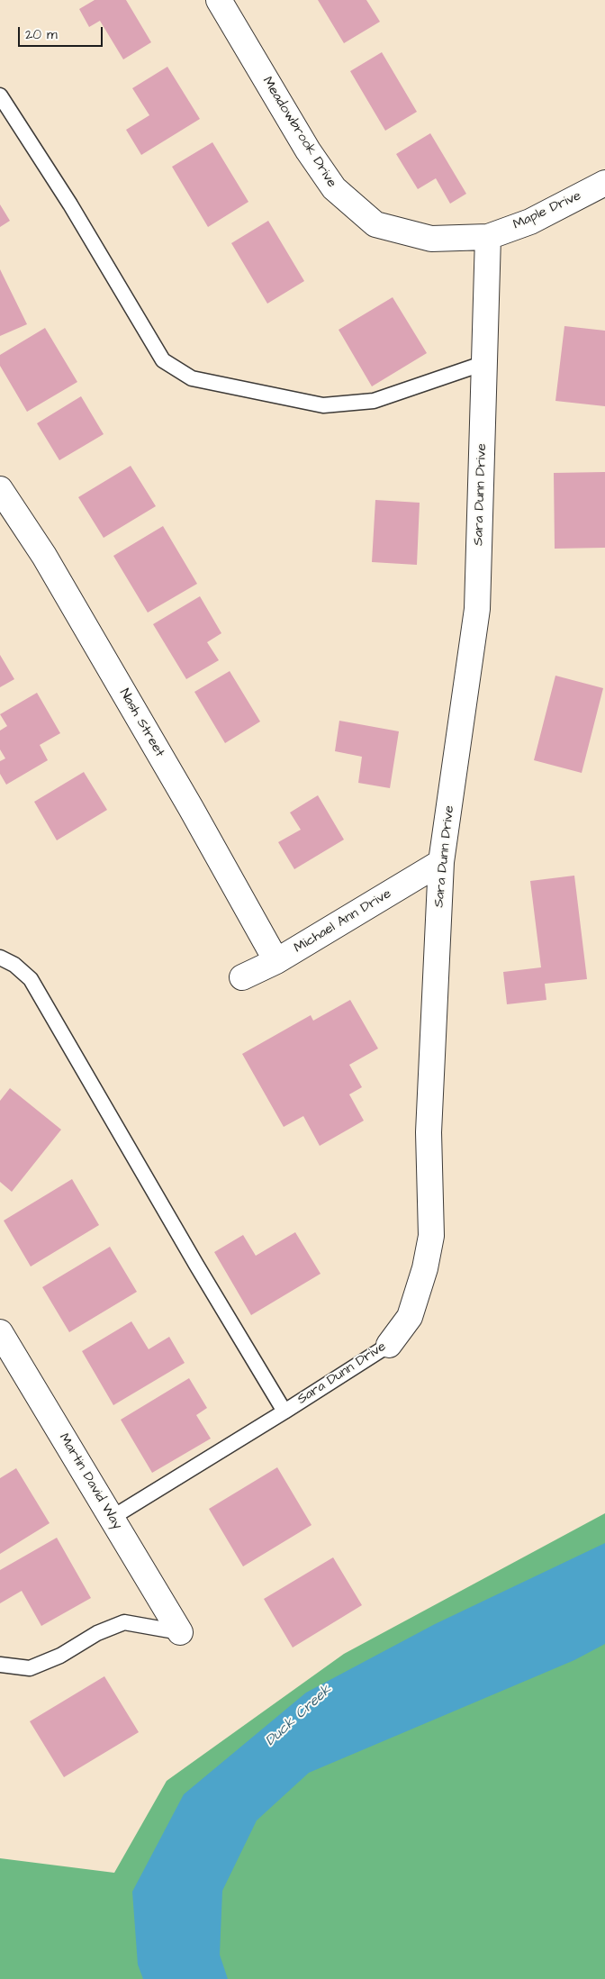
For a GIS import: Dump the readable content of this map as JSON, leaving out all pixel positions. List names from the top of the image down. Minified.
{"streets":{"street":["Meadowbrook Drive","Maple Drive","Sara Dunn Drive","Nash Street","Michael Ann Drive","Martin David Way"]},"crossings":[["Meadowbrook Drive","Maple Drive"],["Meadowbrook Drive","Sara Dunn Drive"],["Maple Drive","Sara Dunn Drive"],["Sara Dunn Drive","Michael Ann Drive"],["Sara Dunn Drive","Martin David Way"],["Nash Street","Michael Ann Drive"]],"water":["Duck Creek"],"scale_bar":"20 m"}
